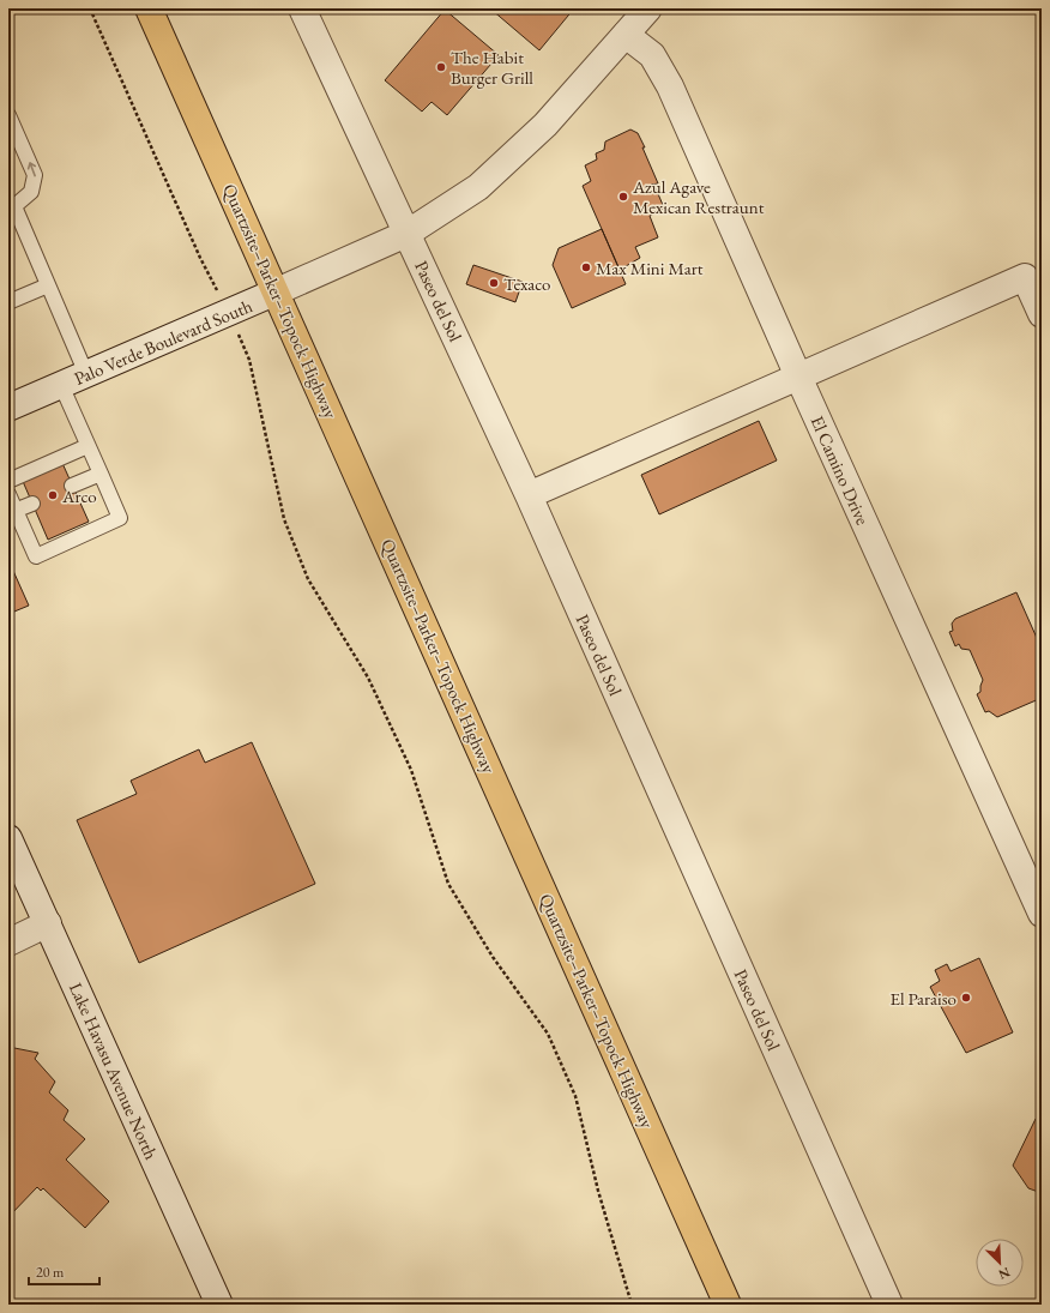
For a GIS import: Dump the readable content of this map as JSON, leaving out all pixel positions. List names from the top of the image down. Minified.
{"streets":{"highway":["Quartzsite–Parker–Topock Highway"],"street":["Paseo del Sol","Palo Verde Boulevard South","El Camino Drive","Lake Havasu Avenue North"]},"crossings":[["Quartzsite–Parker–Topock Highway","Palo Verde Boulevard South"],["Paseo del Sol","Palo Verde Boulevard South"],["Palo Verde Boulevard South","El Camino Drive"]],"places":["The Habit Burger Grill","Azul Agave Mexican Restraunt","Max Mini Mart","Texaco","Arco","El Paraiso"],"scale_bar":"20 m","north":"bottom right"}
